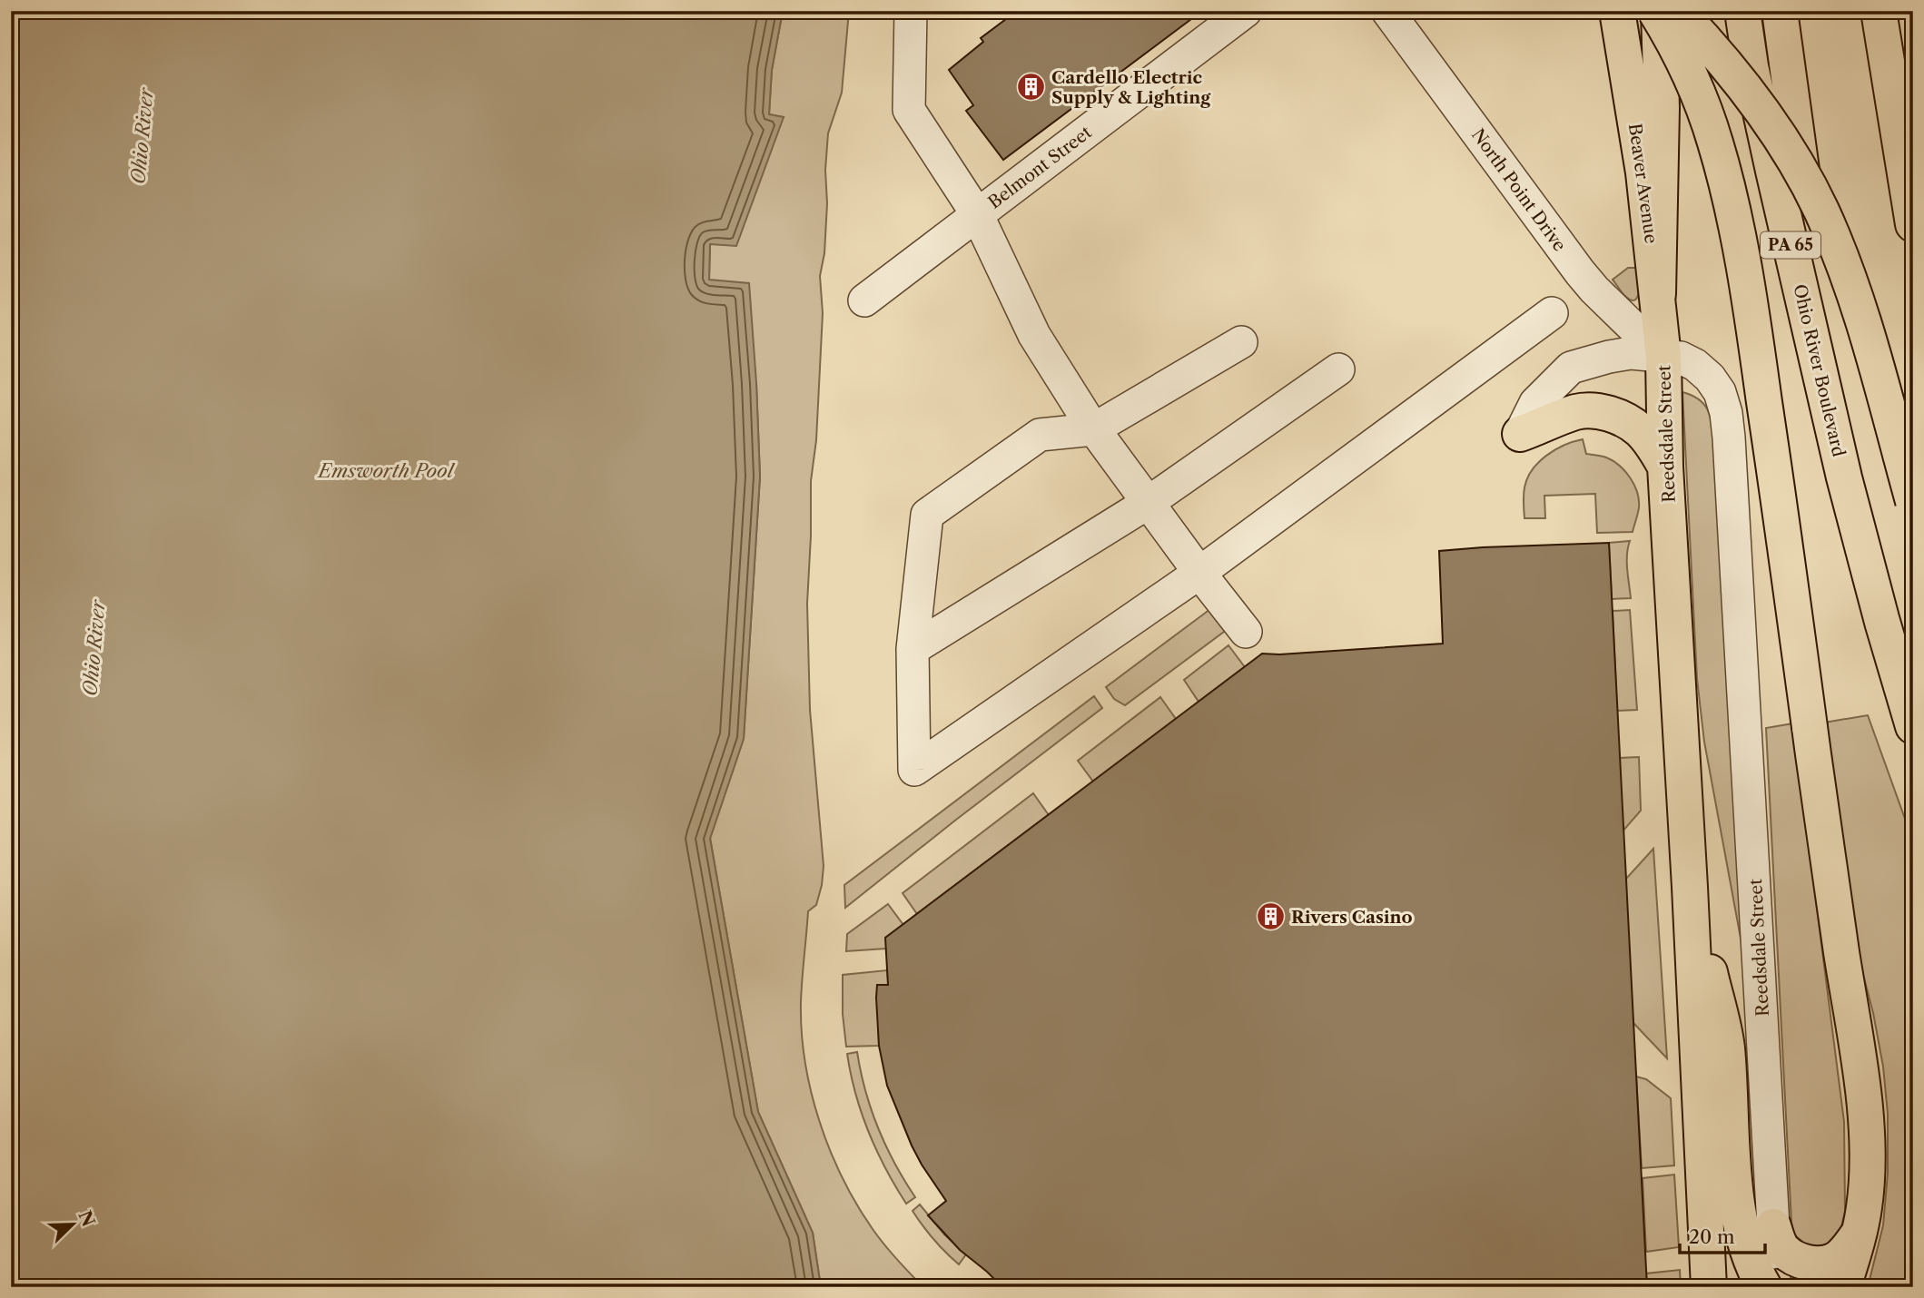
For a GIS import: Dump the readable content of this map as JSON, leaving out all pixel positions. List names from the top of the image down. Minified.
{"streets":{"main road":["Beaver Avenue","PA 65","Ohio River Boulevard","Reedsdale Street"],"street":["Belmont Street","North Point Drive"]},"crossings":[["Beaver Avenue","North Point Drive"],["Beaver Avenue","Reedsdale Street"],["North Point Drive","Reedsdale Street"]],"water":["Ohio River","Emsworth Pool"],"places":{"building":["Cardello Electric Supply & Lighting","Rivers Casino"]},"scale_bar":"20 m","north":"top right"}
